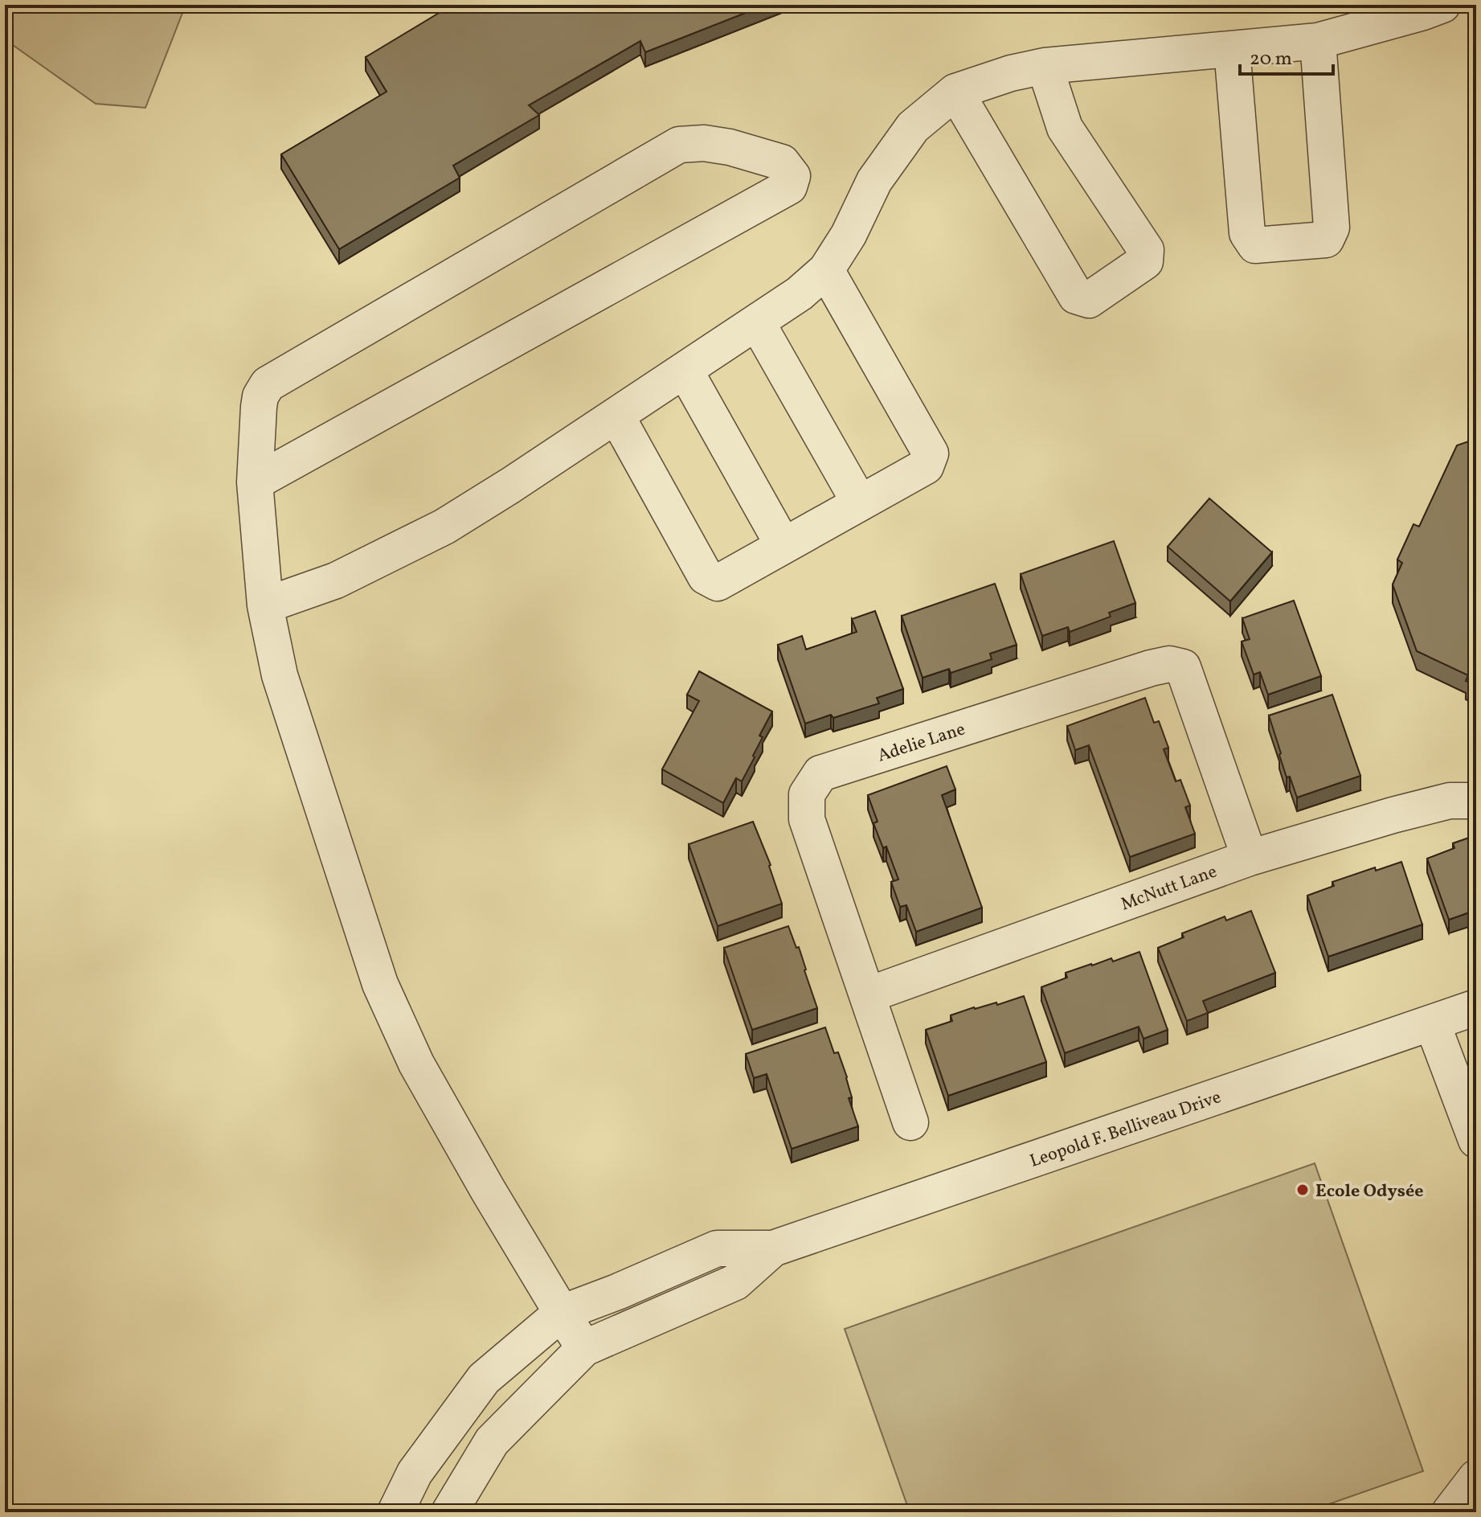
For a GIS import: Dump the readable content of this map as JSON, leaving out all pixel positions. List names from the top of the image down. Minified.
{"streets":{"street":["Adelie Lane","McNutt Lane","Leopold F. Belliveau Drive"]},"crossings":[["Adelie Lane","McNutt Lane"]],"places":["Ecole Odysée"],"scale_bar":"20 m"}
